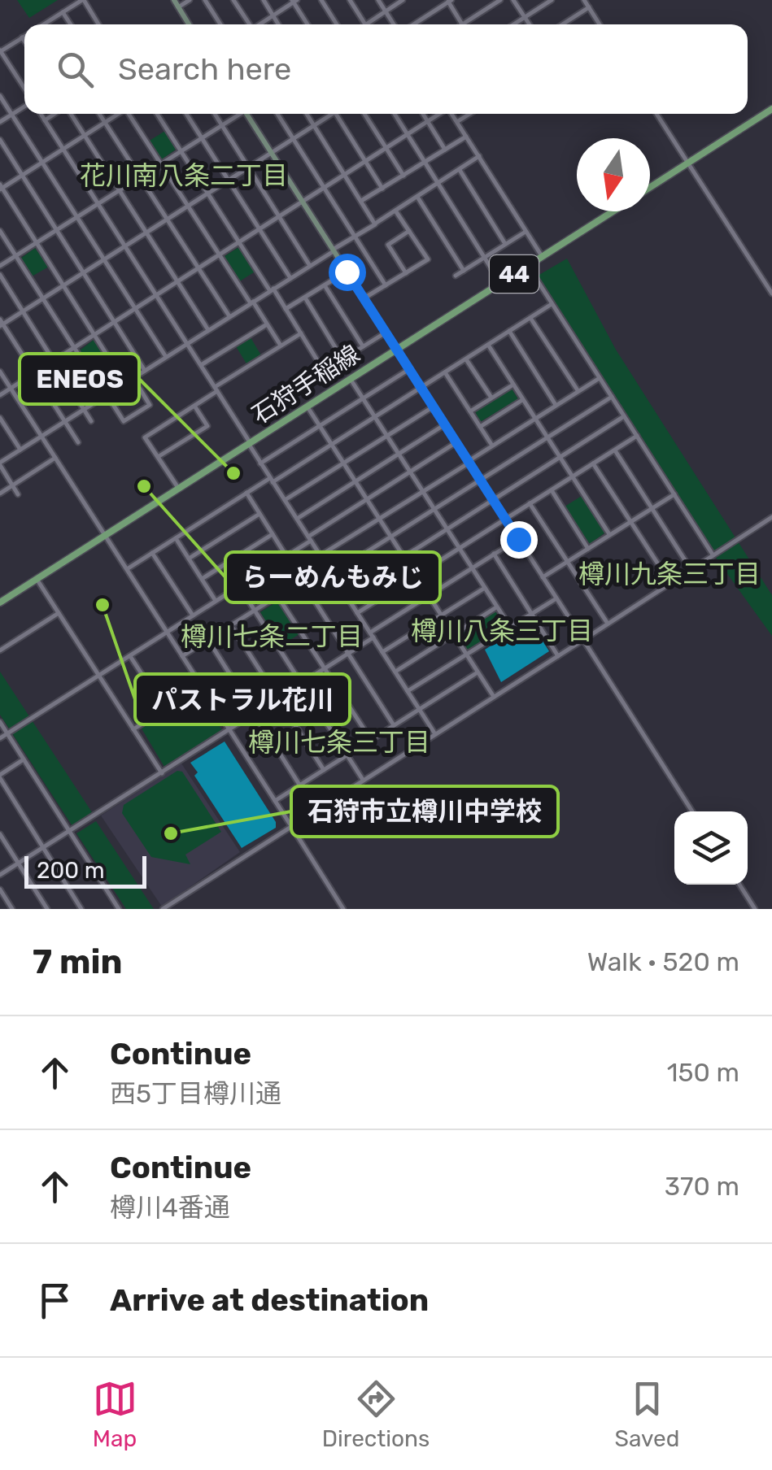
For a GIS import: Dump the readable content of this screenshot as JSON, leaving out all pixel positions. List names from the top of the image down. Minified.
{"streets":{"main road":["44","石狩手稲線"]},"districts":["花川南八条二丁目","樽川九条三丁目","樽川八条三丁目","樽川七条二丁目","樽川七条三丁目"],"places":["ENEOS","らーめんもみじ","パストラル花川","石狩市立樽川中学校"],"scale_bar":"200 m","north":"bottom","page":{"search":"Search here","scale":"200 m","heading":["7 min","Walk · 520 m"],"list":[["Continue","西5丁目樽川通","150 m"],["Continue","樽川4番通","370 m"],"Arrive at destination"],"nav":["Map","Directions","Saved"]}}
